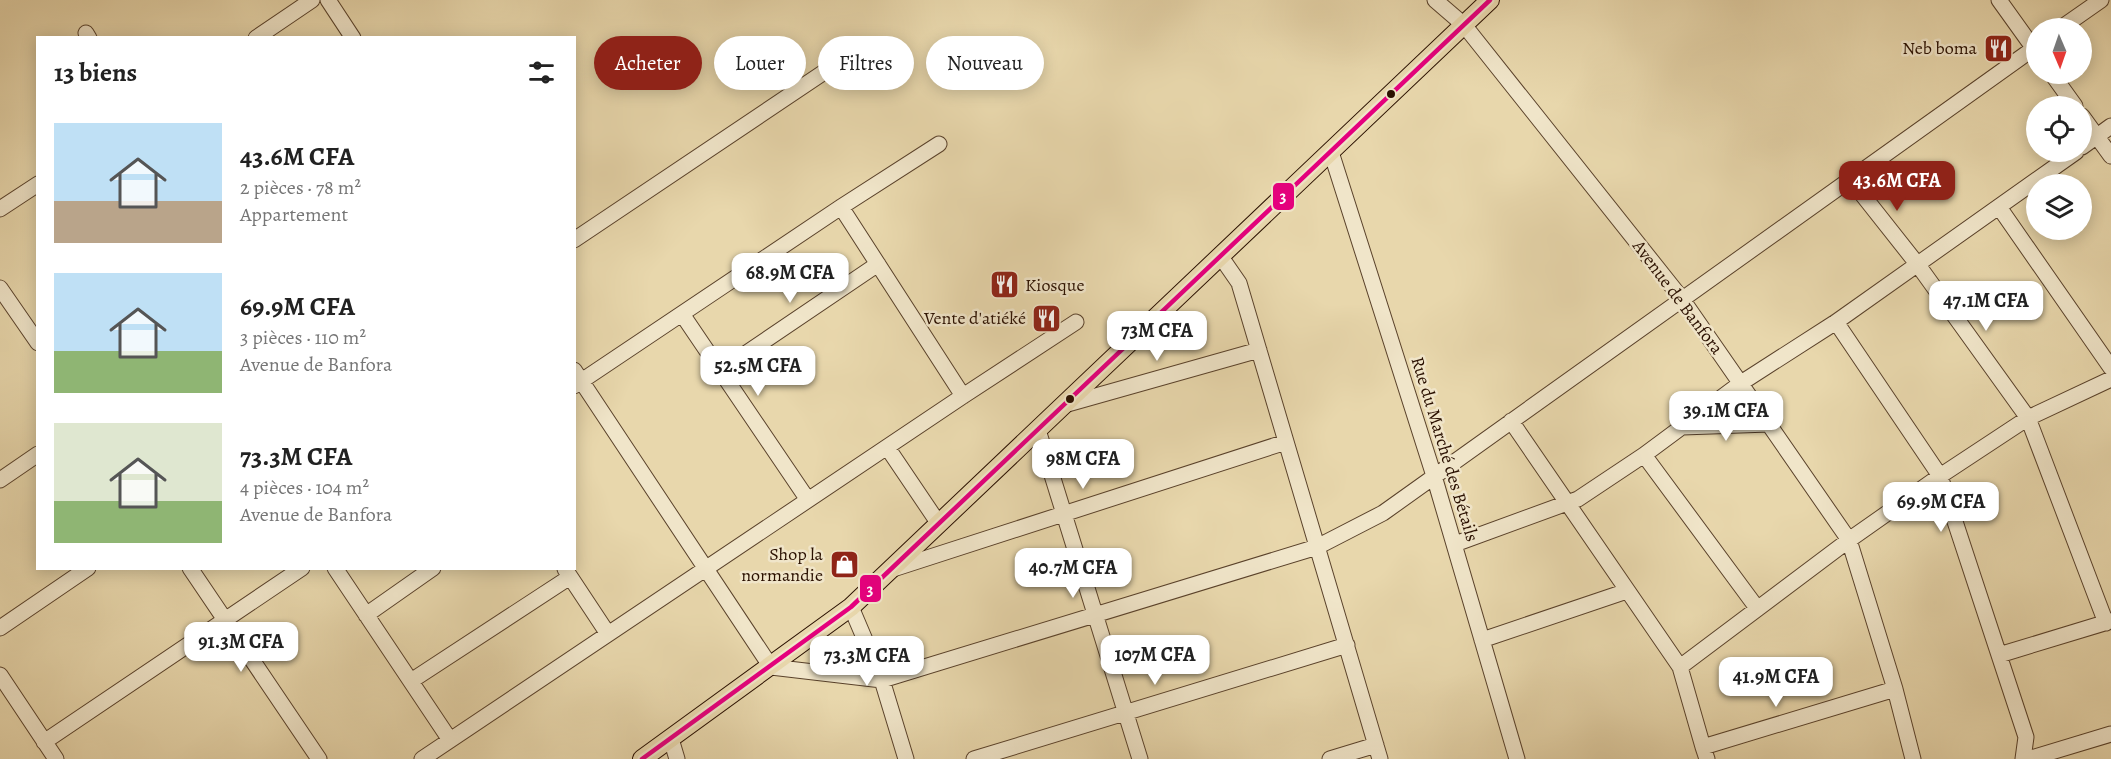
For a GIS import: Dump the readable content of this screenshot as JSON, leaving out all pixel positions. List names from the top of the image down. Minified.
{"streets":{"street":["Avenue de Banfora","Rue du Marché des Bétails"]},"places":{"restaurant":["Neb boma","Kiosque","Vente d'atiéké"],"shop":["Shop la normandie"]},"lines":["transit line 3"],"north":"bottom","page":{"chip":["Acheter","Louer","Filtres","Nouveau"],"heading":"13 biens","list":[{"name":"43.6M CFA","note":"2 pièces · 78 m² · Appartement"},{"name":"69.9M CFA","note":"3 pièces · 110 m² · Avenue de Banfora"},{"name":"73.3M CFA","note":"4 pièces · 104 m² · Avenue de Banfora"}],"price":["43.6M CFA","68.9M CFA","47.1M CFA","73M CFA","52.5M CFA","39.1M CFA","98M CFA","69.9M CFA","40.7M CFA","91.3M CFA","107M CFA","73.3M CFA","41.9M CFA"]}}
